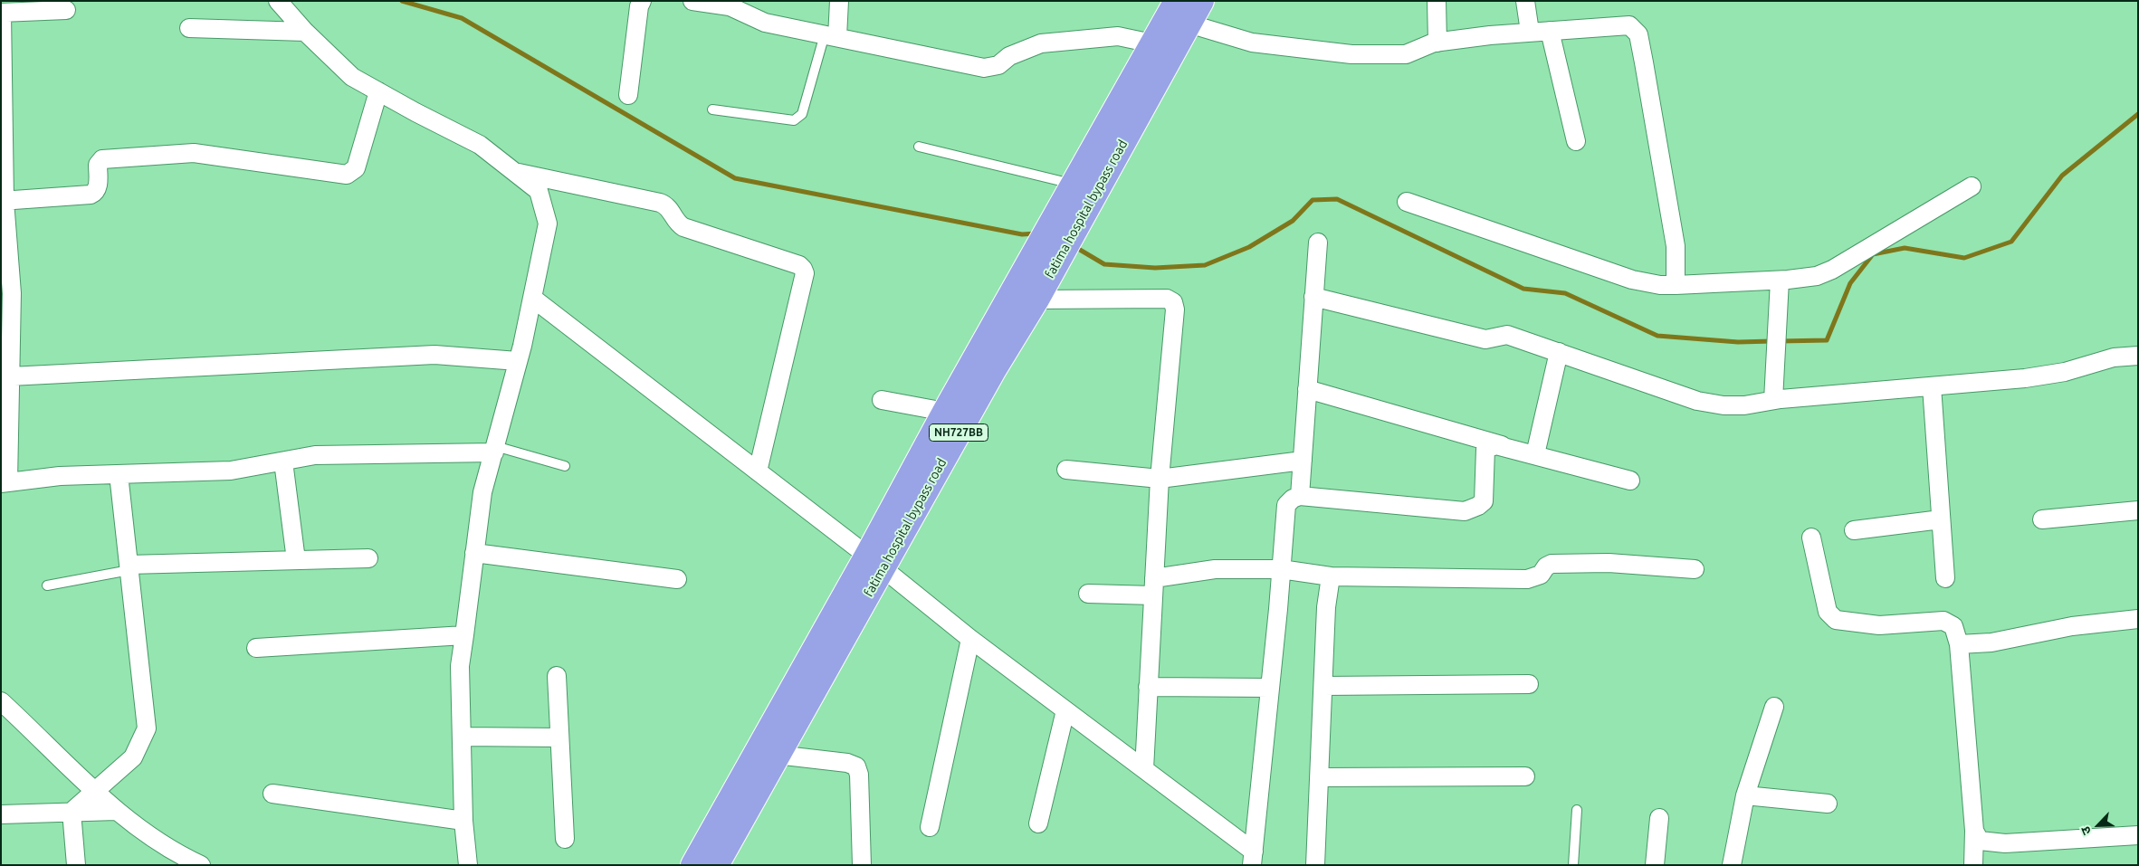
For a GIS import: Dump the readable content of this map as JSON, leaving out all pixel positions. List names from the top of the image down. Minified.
{"streets":{"highway":["fatima hospital bypass road","NH727BB"]},"north":"bottom left"}
